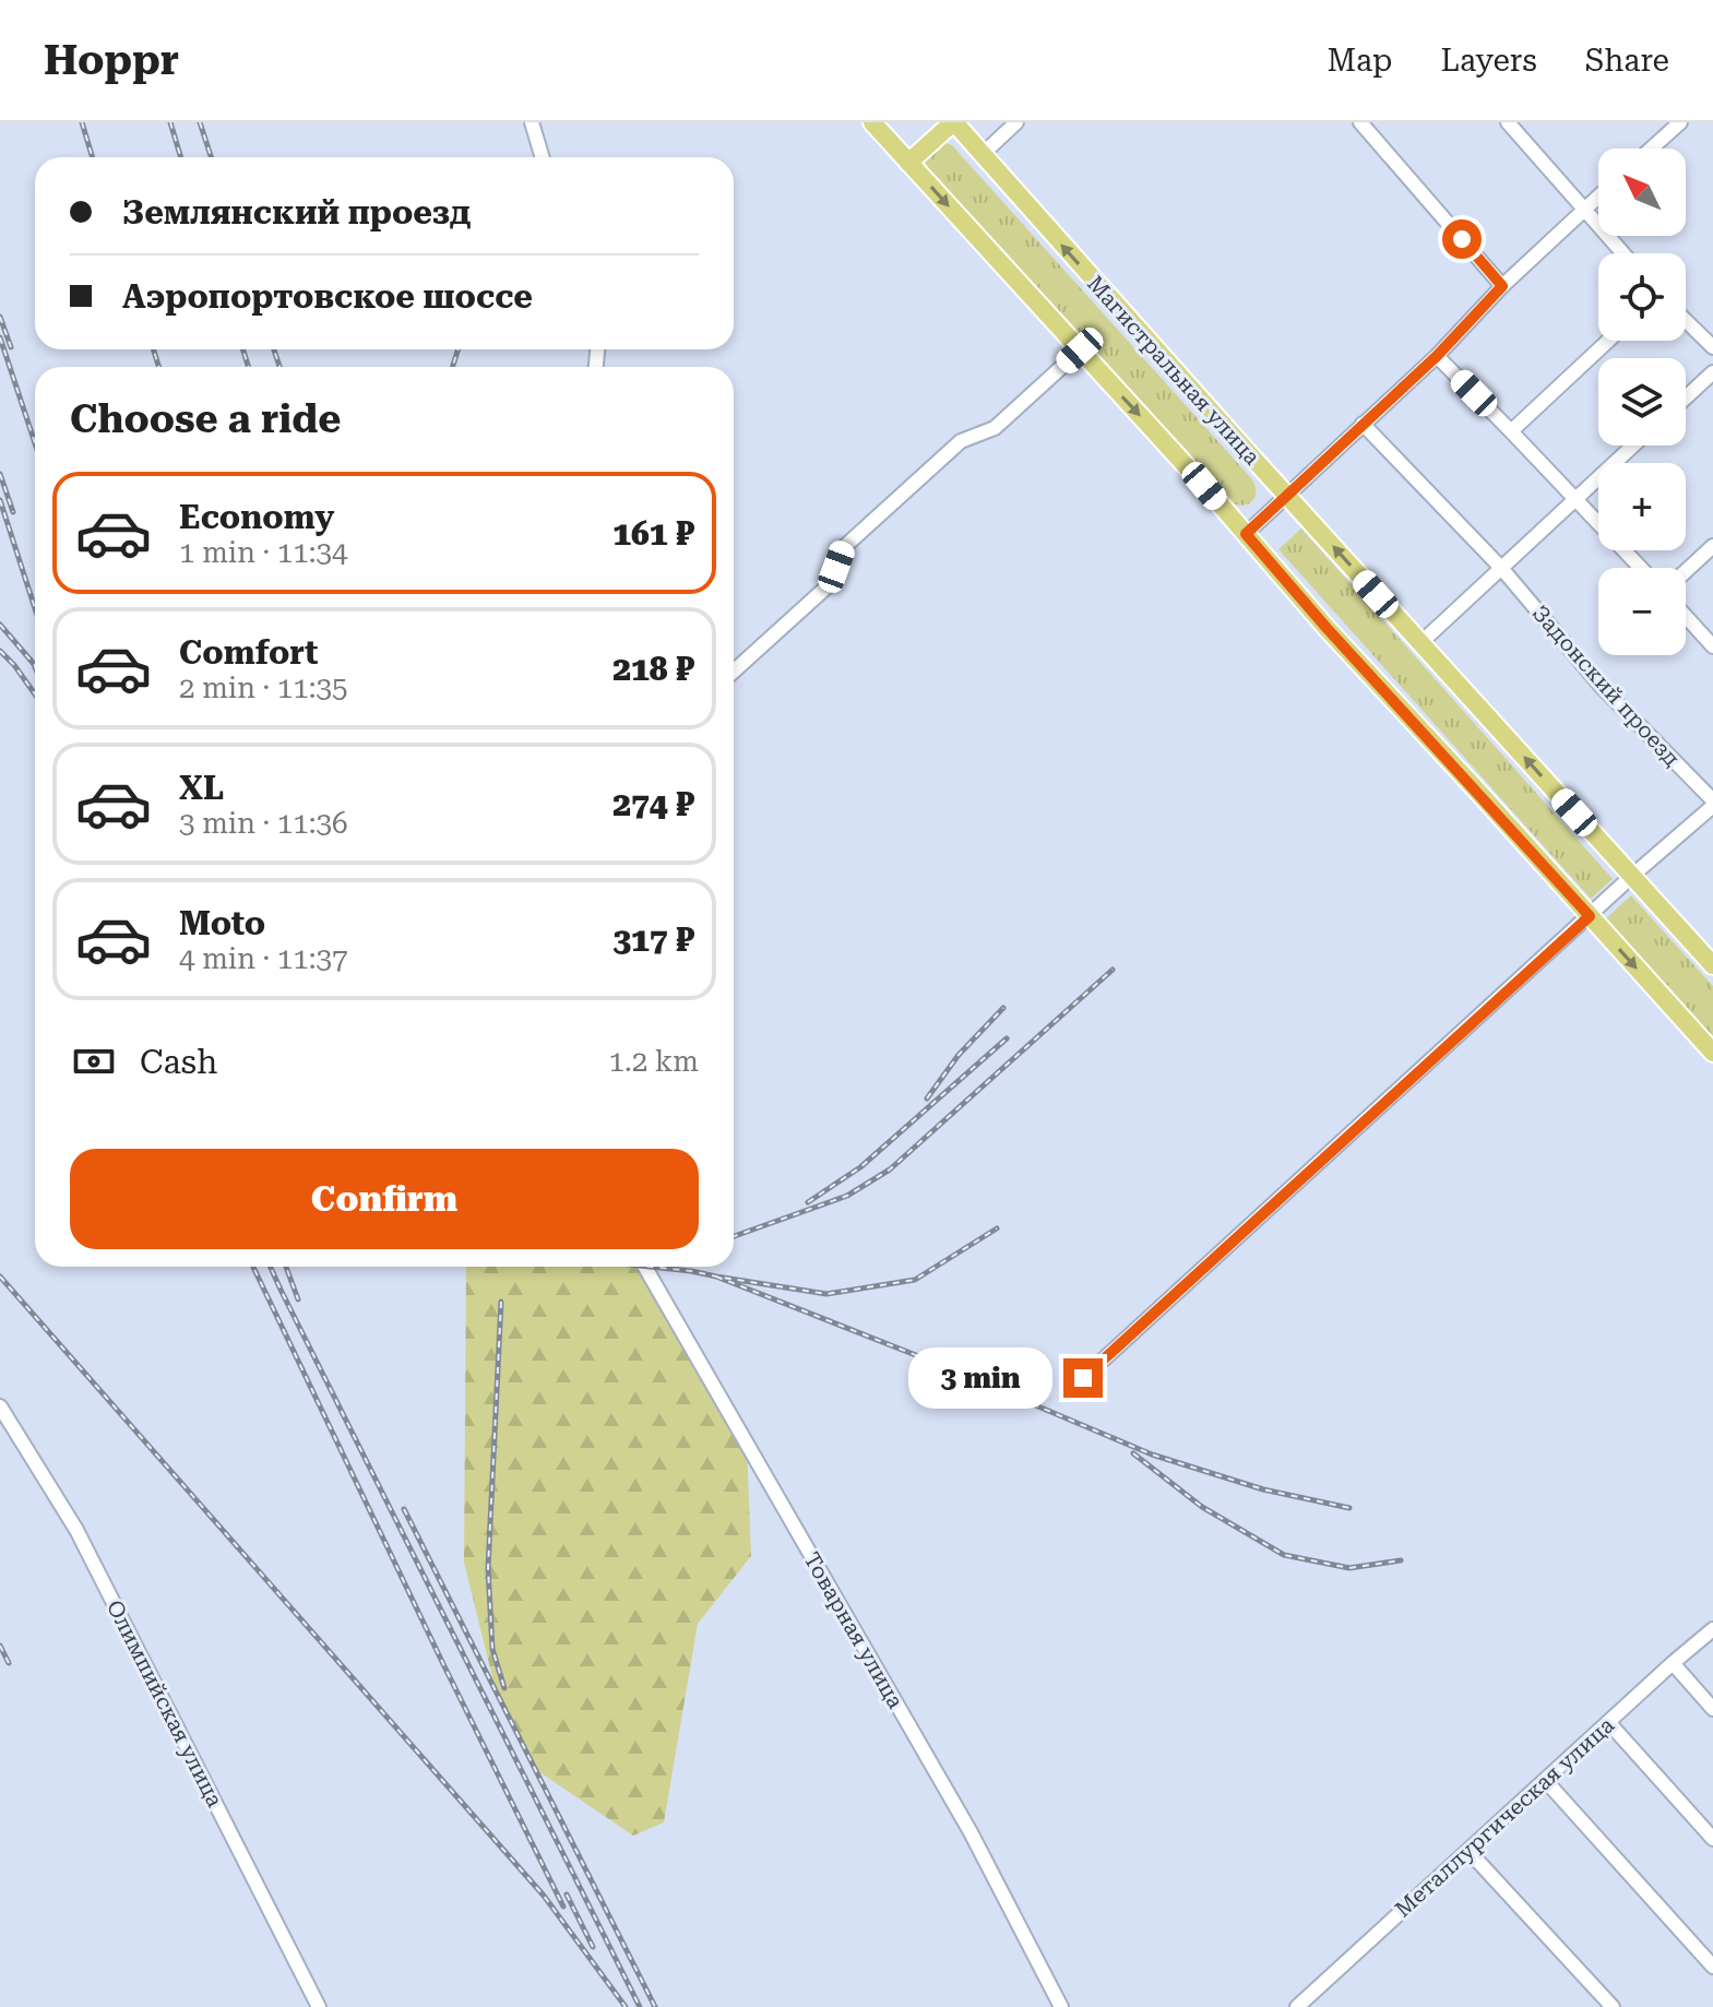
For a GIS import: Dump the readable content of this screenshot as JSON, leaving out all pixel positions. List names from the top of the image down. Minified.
{"streets":{"main road":["Магистральная улица"],"street":["Задонский проезд","Товарная улица","Олимпийская улица","Металлургическая улица"]},"north":"top left","page":{"header":"Hoppr","nav":["Map","Layers","Share"],"map_buttons":["+","−"],"banner":["Землянский проезд","Аэропортовское шоссе"],"heading":"Choose a ride","list":[{"name":"Economy","note":"1 min · 11:34","value":"161 ₽"},{"name":"Comfort","note":"2 min · 11:35","value":"218 ₽"},{"name":"XL","note":"3 min · 11:36","value":"274 ₽"},{"name":"Moto","note":"4 min · 11:37","value":"317 ₽"}],"pay":["Cash","1.2 km"],"buttons":"Confirm","bubble":"3 min"}}
